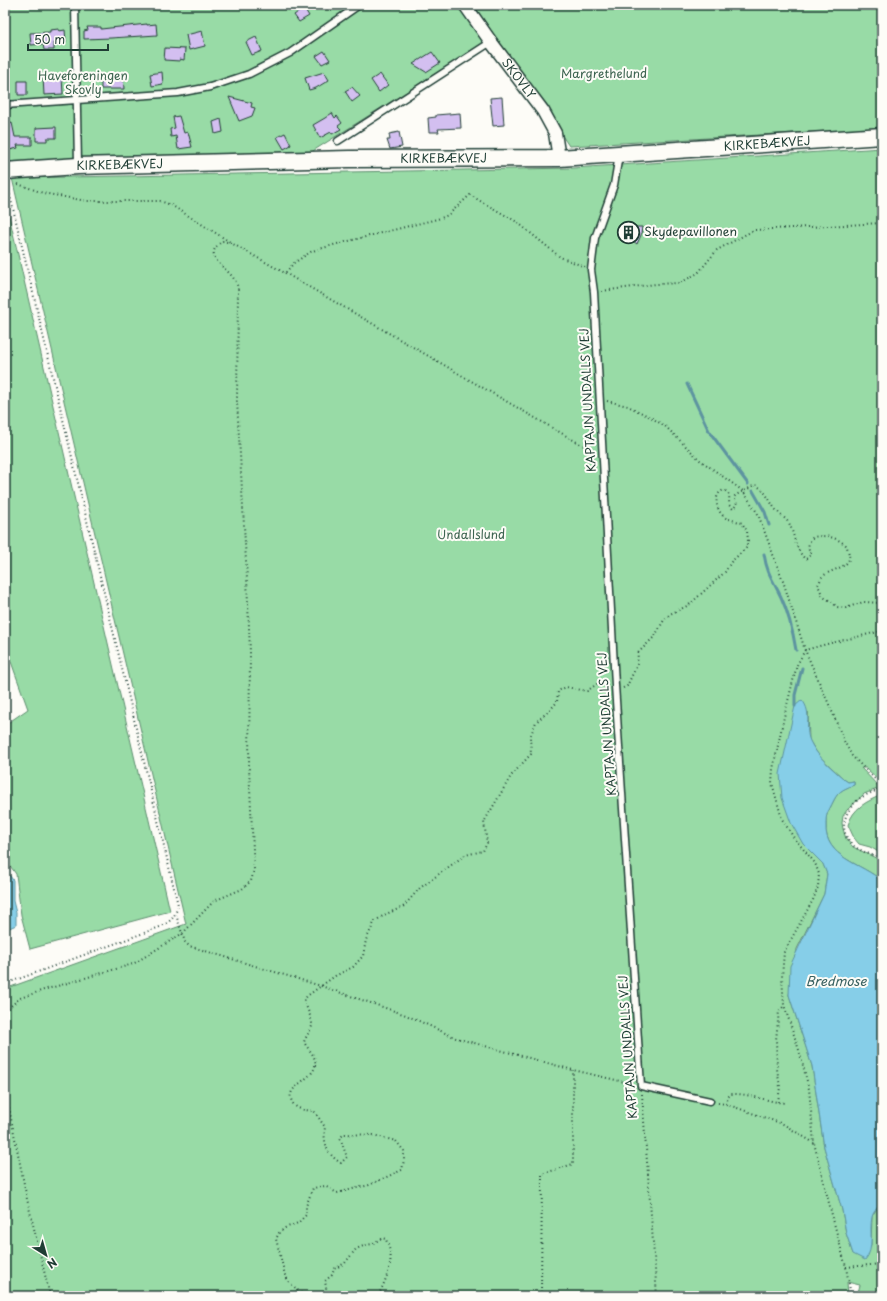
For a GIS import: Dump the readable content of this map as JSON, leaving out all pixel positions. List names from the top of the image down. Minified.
{"streets":{"street":["SKOVLY","KIRKEBÆKVEJ"],"lane":["KAPTAJN UNDALLS VEJ"]},"crossings":[["SKOVLY","KIRKEBÆKVEJ"],["KIRKEBÆKVEJ","KAPTAJN UNDALLS VEJ"]],"water":["Bredmose"],"parks":["Margrethelund","Haveforeningen Skovly","Undallslund"],"places":{"building":["Skydepavillonen"]},"scale_bar":"50 m","north":"bottom right"}
